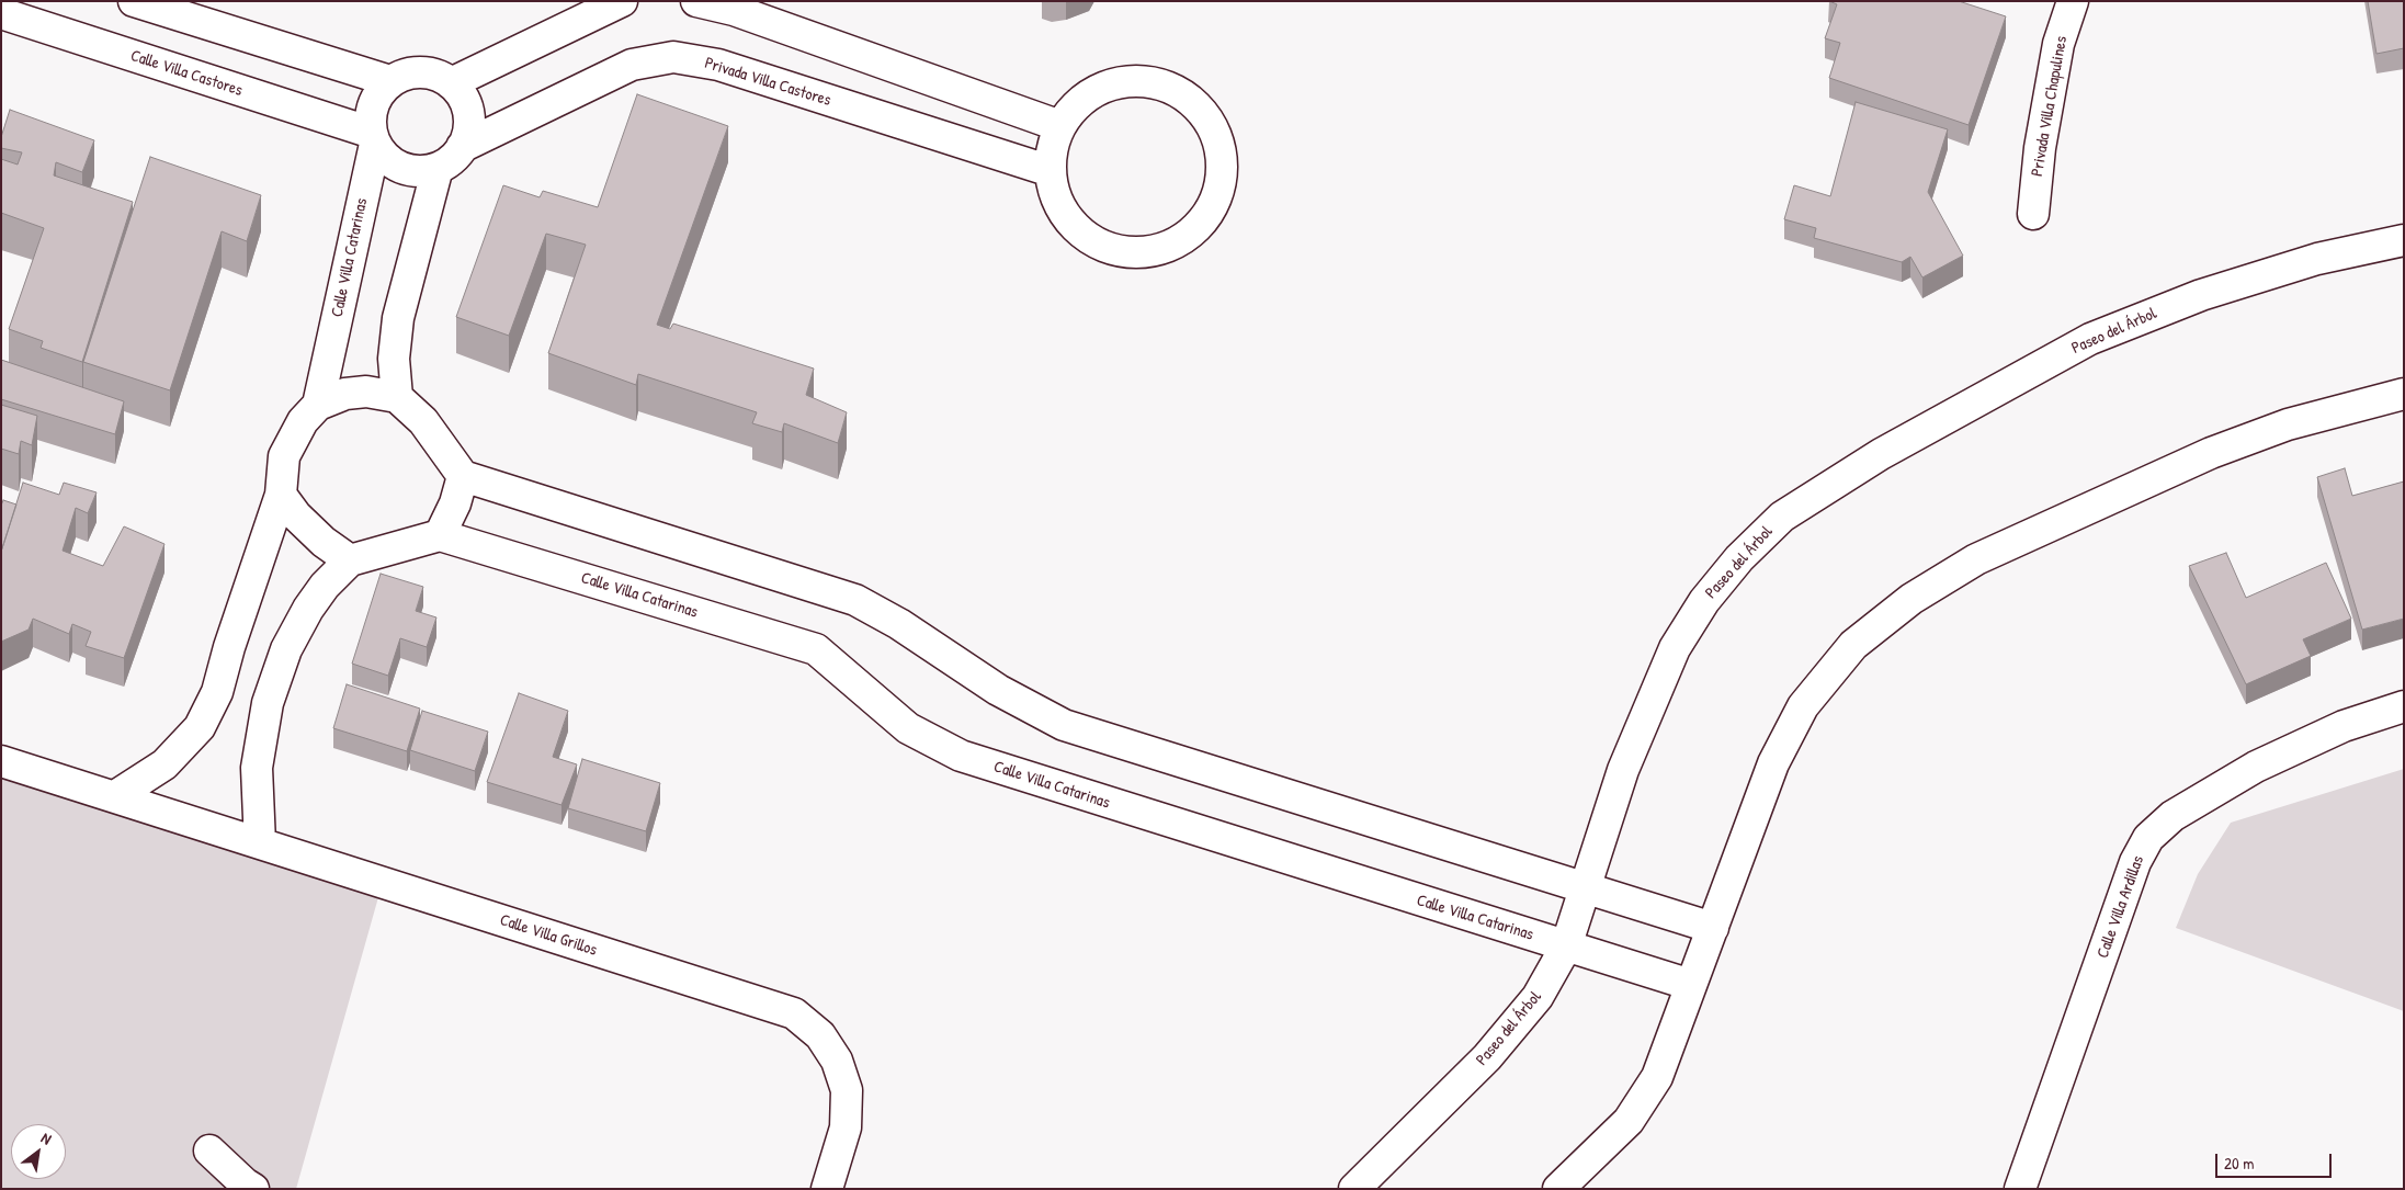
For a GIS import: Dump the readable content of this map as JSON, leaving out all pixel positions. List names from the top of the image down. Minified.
{"streets":{"street":["Calle Villa Castores","Privada Villa Castores","Privada Villa Chapulines","Calle Villa Catarinas","Paseo del Árbol","Calle Villa Ardillas","Calle Villa Grillos"]},"crossings":[["Calle Villa Castores","Privada Villa Castores"],["Calle Villa Castores","Calle Villa Catarinas"],["Privada Villa Castores","Calle Villa Catarinas"],["Calle Villa Catarinas","Paseo del Árbol"]],"scale_bar":"20 m","north":"top right"}
